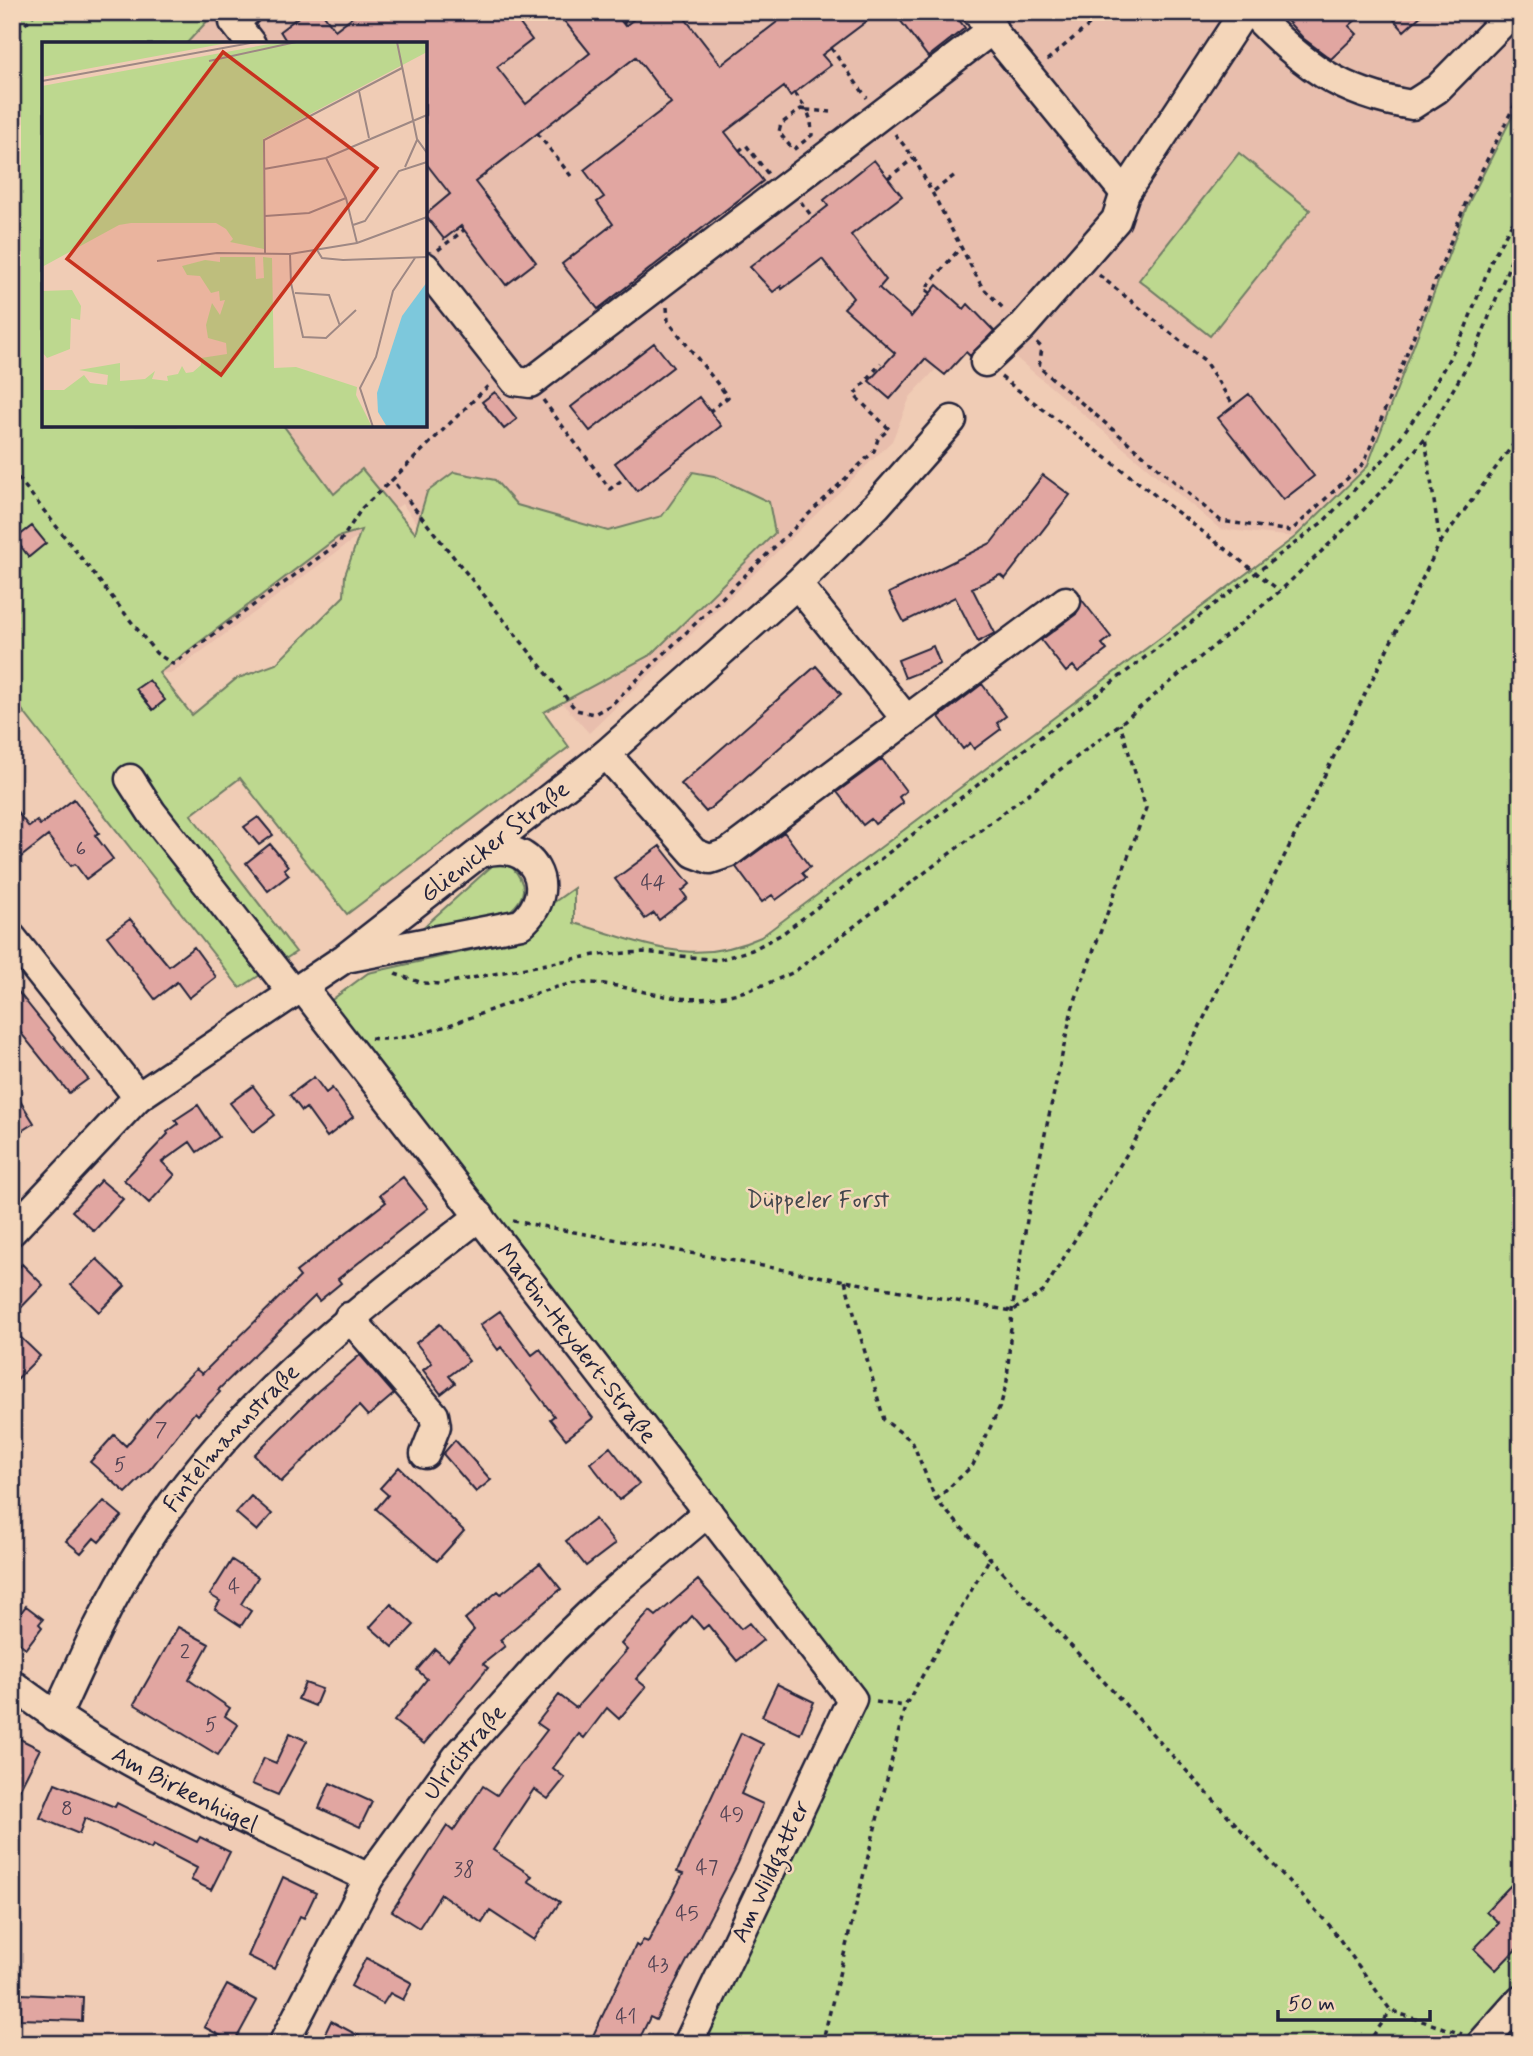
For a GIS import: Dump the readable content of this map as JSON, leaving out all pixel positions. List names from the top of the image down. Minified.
{"streets":{"street":["Glienicker Straße","Martin-Heydert-Straße","Fintelmannstraße","Ulricistraße","Am Birkenhügel","Am Wildgatter"]},"crossings":[["Glienicker Straße","Martin-Heydert-Straße"],["Martin-Heydert-Straße","Fintelmannstraße"],["Martin-Heydert-Straße","Ulricistraße"],["Martin-Heydert-Straße","Am Wildgatter"],["Fintelmannstraße","Am Birkenhügel"],["Ulricistraße","Am Birkenhügel"]],"parks":["Düppeler Forst"],"house_numbers":["6","44","7","5","4","2","5","8","49","47","38","45","43","41"],"scale_bar":"50 m"}
